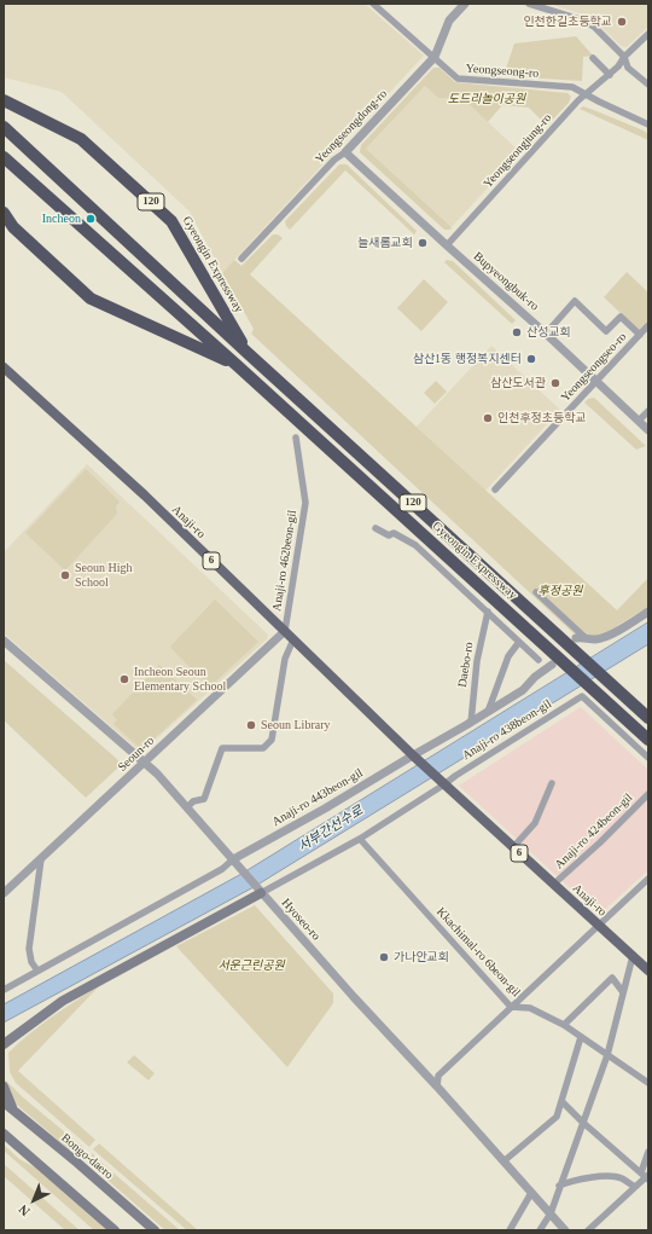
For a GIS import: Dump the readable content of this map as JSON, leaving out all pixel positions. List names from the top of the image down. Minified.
{"streets":{"highway":["120","Gyeongin Expressway"],"main road":["Anaji-ro","6","Bongo-daero"],"street":["Yeongseong-ro","Yeongseongdong-ro","Yeongseongjung-ro","Bupyeongbuk-ro","Yeongseongseo-ro","Anaji-ro 462beon-gil","Daebo-ro","Anaji-ro 438beon-gil","Seoun-ro","Anaji-ro 443beon-gil","Anaji-ro 424beon-gil","Hyoseo-ro","Kkachimal-ro 6beon-gil"]},"crossings":[["Yeongseong-ro","Yeongseongdong-ro"],["Yeongseong-ro","Yeongseongjung-ro"],["Yeongseongdong-ro","Bupyeongbuk-ro"],["Yeongseongjung-ro","Bupyeongbuk-ro"],["Bupyeongbuk-ro","Yeongseongseo-ro"],["Anaji-ro","6"],["Anaji-ro","Anaji-ro 462beon-gil"],["Anaji-ro","Anaji-ro 438beon-gil"],["Anaji-ro","Seoun-ro"],["Anaji-ro","Anaji-ro 443beon-gil"],["Anaji-ro","Anaji-ro 424beon-gil"],["6","Anaji-ro 438beon-gil"],["6","Anaji-ro 443beon-gil"],["Anaji-ro 462beon-gil","Seoun-ro"],["Anaji-ro 438beon-gil","Hyoseo-ro"],["Anaji-ro 438beon-gil","Kkachimal-ro 6beon-gil"],["Seoun-ro","Hyoseo-ro"],["Anaji-ro 443beon-gil","Hyoseo-ro"]],"water":["서부간선수로"],"parks":["도드리놀이공원","후정공원","서운근린공원"],"places":["인천한길초등학교","Incheon","늘새롬교회","산성교회","삼산1동 행정복지센터","삼산도서관","인천후정초등학교","Seoun High School","Incheon Seoun Elementary School","Seoun Library","가나안교회"],"north":"bottom left"}
